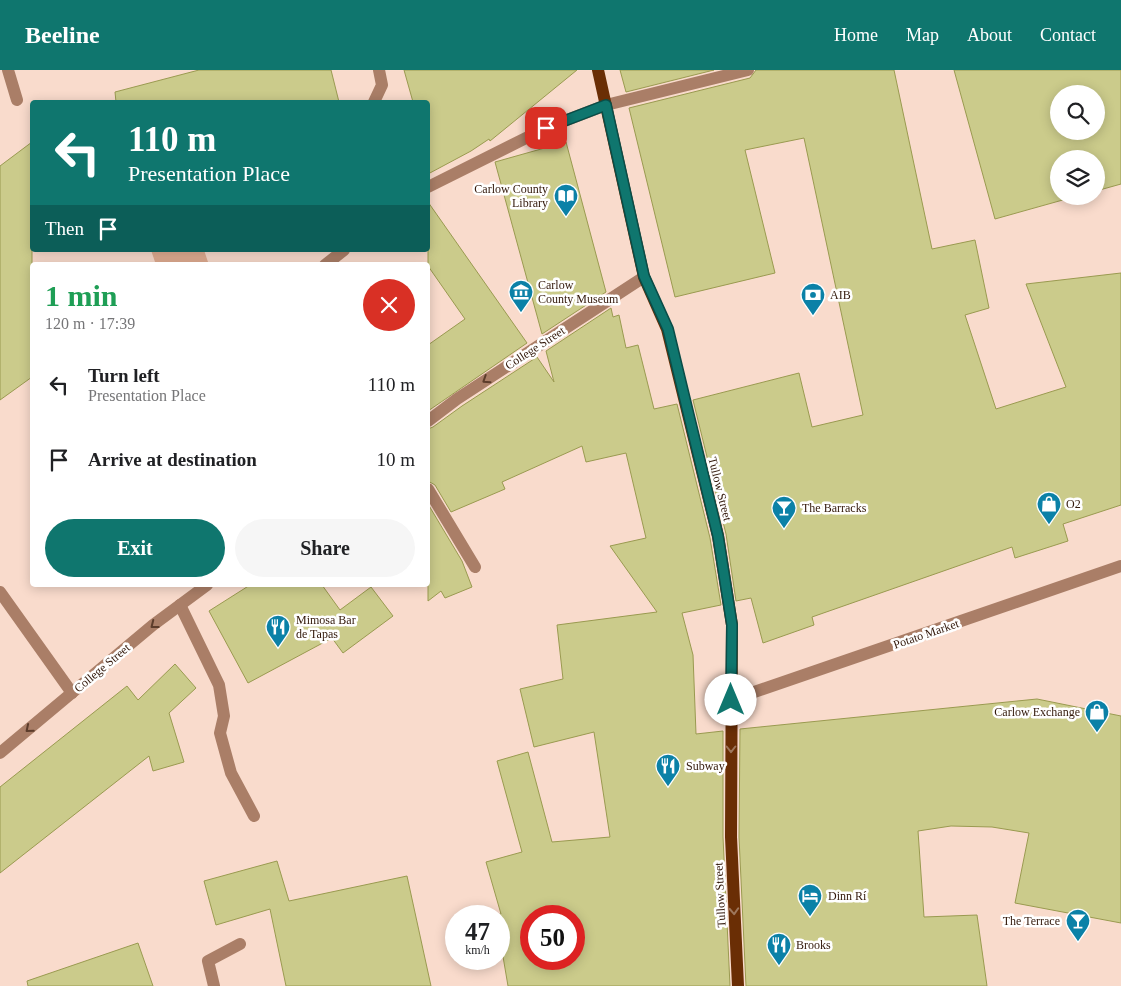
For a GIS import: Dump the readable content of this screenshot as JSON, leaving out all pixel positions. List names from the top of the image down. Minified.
{"streets":{"main road":["Tullow Street"],"street":["College Street","Potato Market"]},"crossings":[["College Street","Tullow Street"],["Tullow Street","Potato Market"]],"one_way":["College Street"],"places":{"library":["Carlow County Library"],"museum":["Carlow County Museum"],"bank":["AIB"],"shop":["O2","Carlow Exchange"],"bar":["The Barracks","The Terrace"],"restaurant":["Mimosa Bar de Tapas","Subway","Brooks"],"hotel":["Dinn Rí"]},"page":{"header":"Beeline","nav":["Home","Map","About","Contact"],"turn":["110 m","Presentation Place"],"then":"Then","heading":["1 min","120 m · 17:39"],"list":[{"name":"Turn left","note":"Presentation Place","value":"110 m"},{"name":"Arrive at destination","value":"10 m"}],"buttons":["Exit","Share"],"speed":"47 km/h","limit":"50"}}
